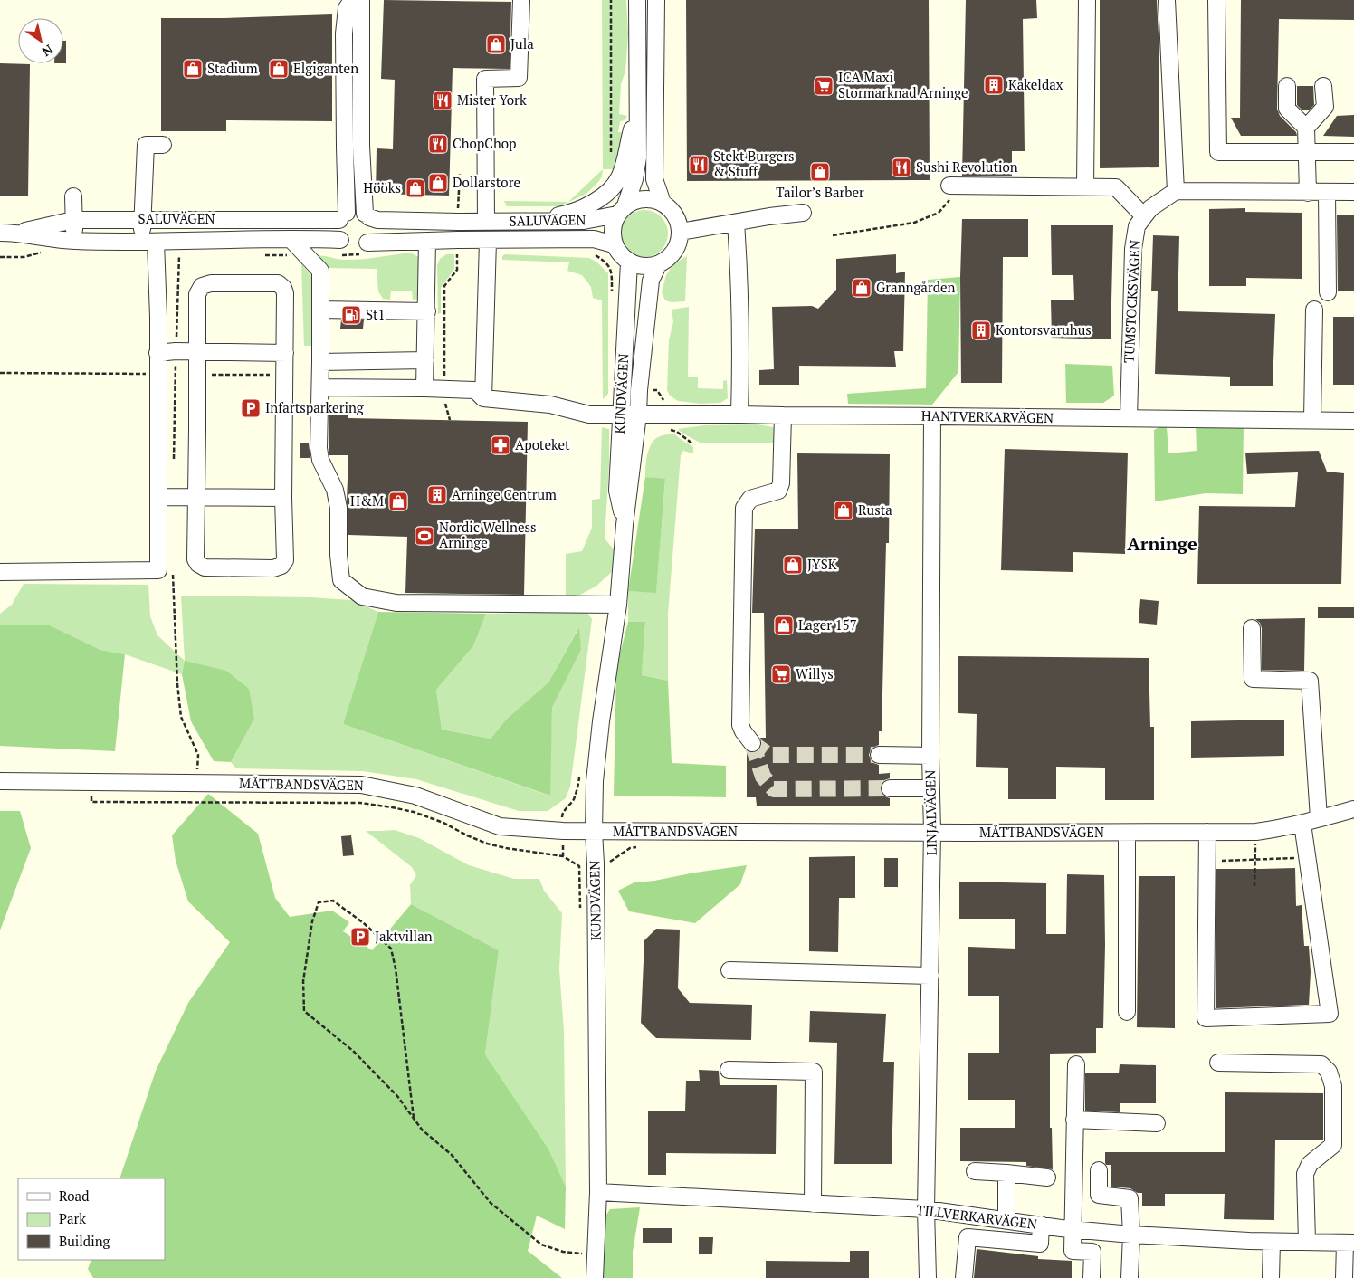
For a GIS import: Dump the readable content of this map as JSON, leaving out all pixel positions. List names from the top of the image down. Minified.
{"streets":{"street":["SALUVÄGEN","TUMSTOCKSVÄGEN","KUNDVÄGEN","HANTVERKARVÄGEN","MÅTTBANDSVÄGEN","LINJALVÄGEN","TILLVERKARVÄGEN"]},"crossings":[["SALUVÄGEN","KUNDVÄGEN"],["TUMSTOCKSVÄGEN","HANTVERKARVÄGEN"],["KUNDVÄGEN","HANTVERKARVÄGEN"],["KUNDVÄGEN","MÅTTBANDSVÄGEN"],["KUNDVÄGEN","TILLVERKARVÄGEN"],["HANTVERKARVÄGEN","LINJALVÄGEN"],["MÅTTBANDSVÄGEN","LINJALVÄGEN"],["LINJALVÄGEN","TILLVERKARVÄGEN"]],"districts":["Arninge"],"places":{"shop":["Jula","Stadium","Elgiganten","Tailor’s Barber","Dollarstore","Hööks","Granngården","H&M","Rusta","JYSK","Lager 157"],"building":["Kakeldax","Kontorsvaruhus","Arninge Centrum"],"supermarket":["ICA Maxi Stormarknad Arninge","Willys"],"restaurant":["Mister York","ChopChop","Stekt Burgers & Stuff","Sushi Revolution"],"fuel station":["St1"],"parking":["Infartsparkering","Jaktvillan"],"pharmacy":["Apoteket"],"sports":["Nordic Wellness Arninge"]},"legend":["Road","Park","Building"],"north":"bottom right"}
